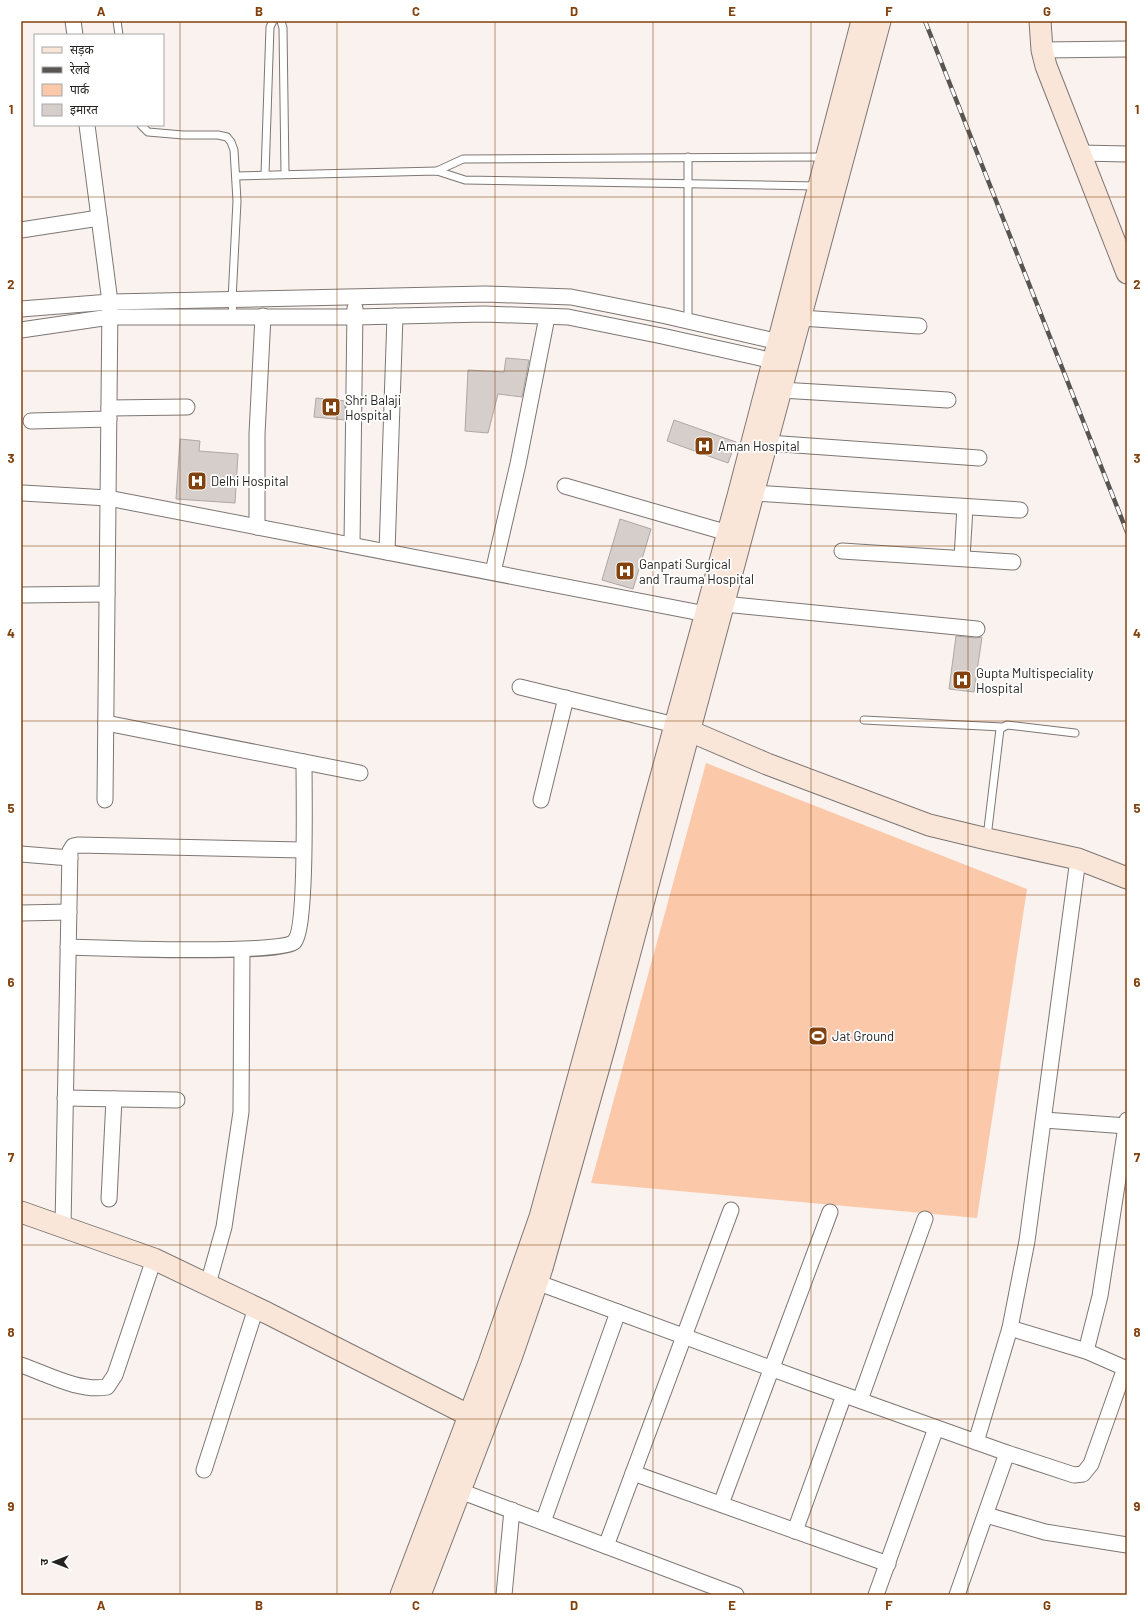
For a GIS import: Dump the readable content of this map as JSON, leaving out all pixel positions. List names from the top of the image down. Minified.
{"places":{"hospital":["Shri Balaji Hospital","Aman Hospital","Delhi Hospital","Ganpati Surgical and Trauma Hospital","Gupta Multispeciality Hospital"],"sports":["Jat Ground"]},"legend":["सड़क","रेलवे","पार्क","इमारत"],"north":"left","grid":{"columns":["A","B","C","D","E","F","G"],"rows":["1","2","3","4","5","6","7","8","9"]}}
